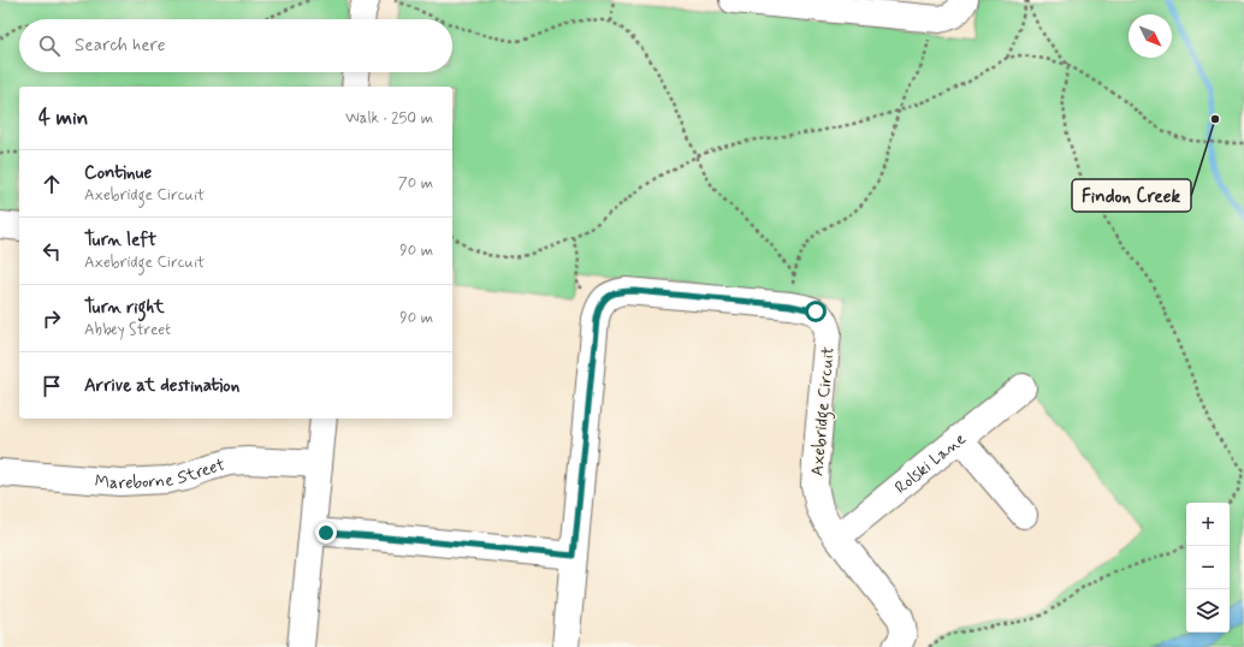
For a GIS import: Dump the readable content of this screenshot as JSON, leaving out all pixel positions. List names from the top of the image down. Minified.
{"streets":{"street":["Axebridge Circuit","Rolski Lane","Mareborne Street"]},"crossings":[["Axebridge Circuit","Rolski Lane"]],"places":["Findon Creek"],"north":"bottom right","page":{"search":"Search here","heading":["4 min","Walk · 250 m"],"list":[["Continue","Axebridge Circuit","70 m"],["Turn left","Axebridge Circuit","90 m"],["Turn right","Abbey Street","90 m"],"Arrive at destination"],"map_buttons":["+","−"]}}
